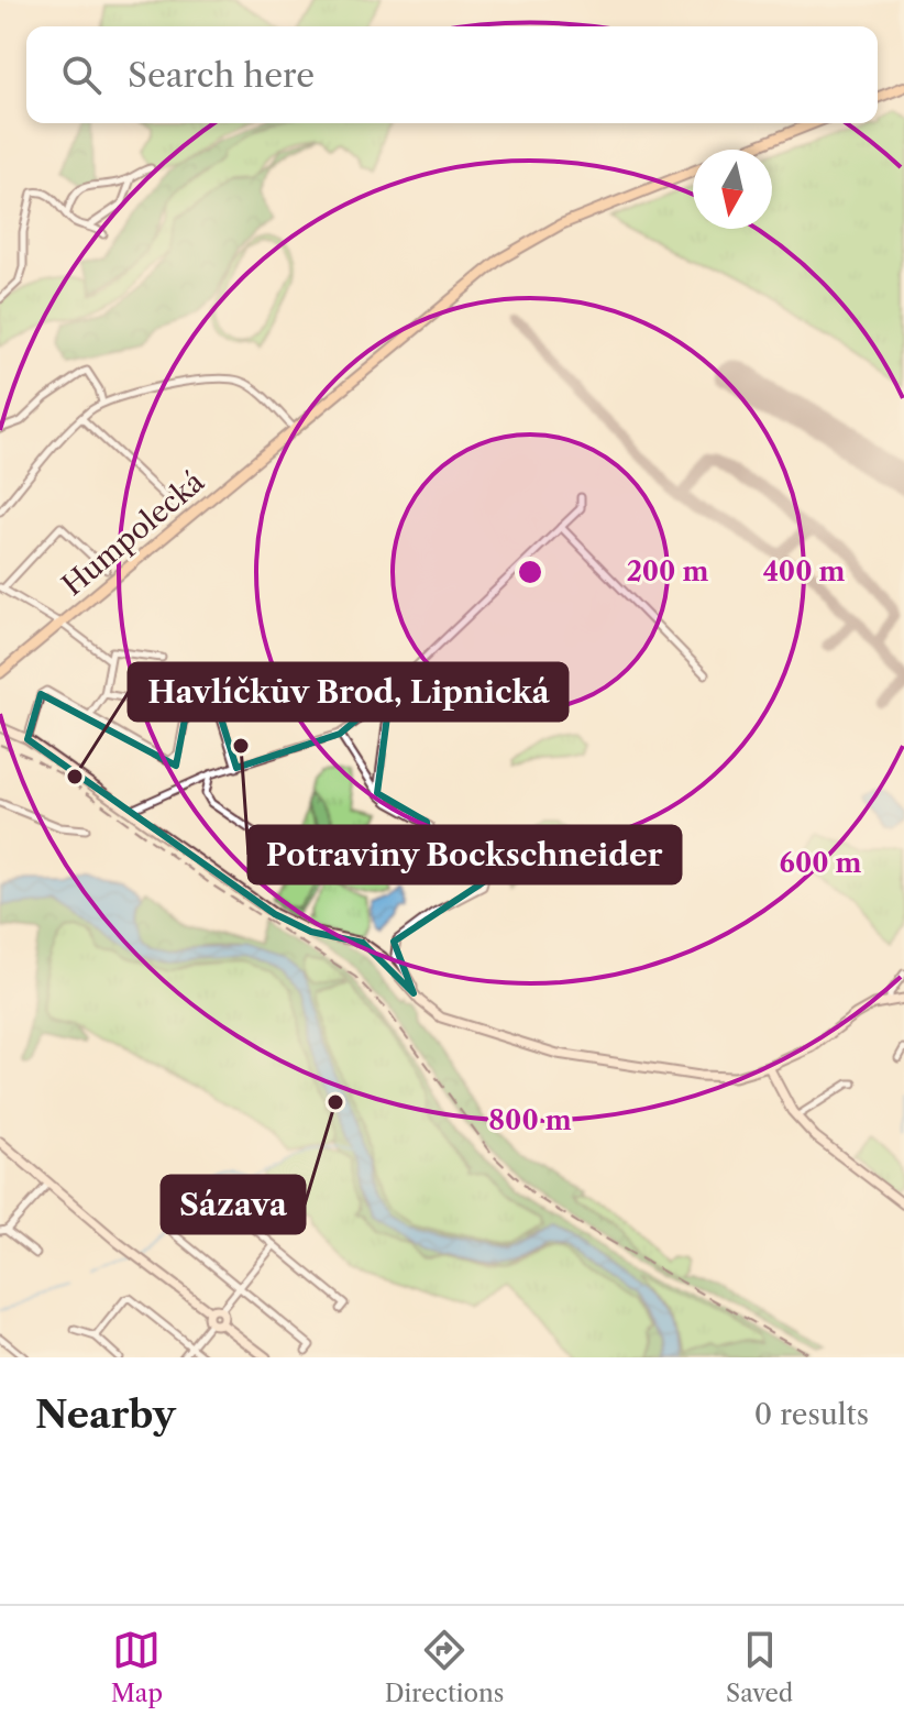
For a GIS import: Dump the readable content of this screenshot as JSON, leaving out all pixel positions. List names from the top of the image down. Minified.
{"streets":{"main road":["Humpolecká"]},"places":["Potraviny Bockschneider","Havlíčkův Brod, Lipnická","Sázava"],"north":"bottom","page":{"search":"Search here","heading":["Nearby","0 results"],"nav":["Map","Directions","Saved"]},"rings":["200 m","400 m","600 m","800 m"]}
